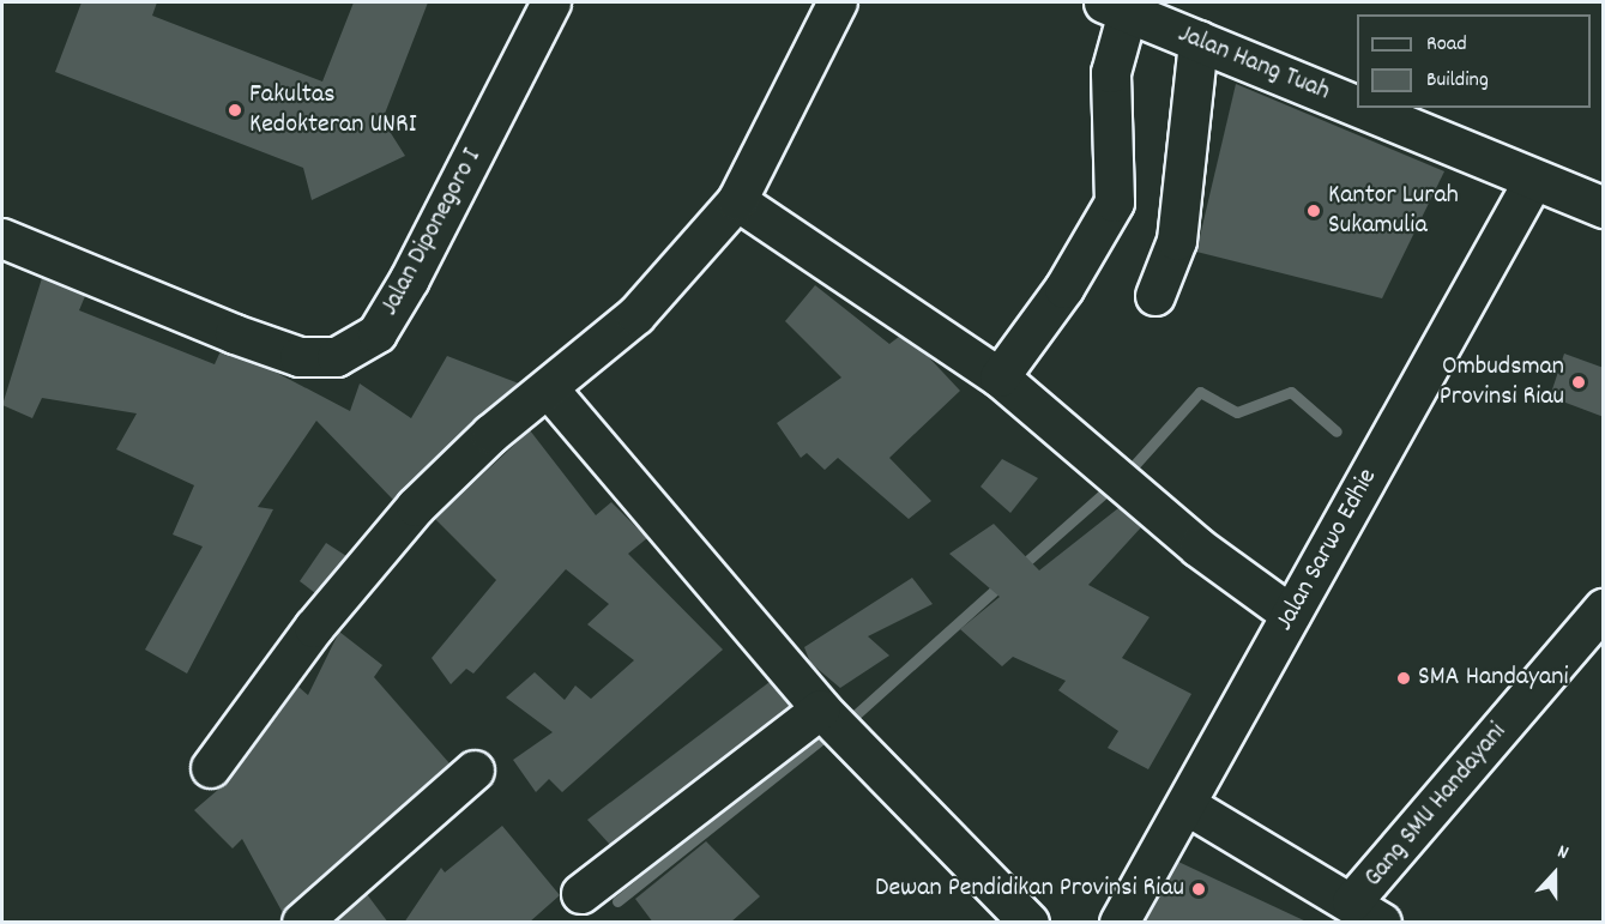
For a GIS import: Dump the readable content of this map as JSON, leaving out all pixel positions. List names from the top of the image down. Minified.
{"streets":{"main road":["Jalan Hang Tuah"],"street":["Jalan Diponegoro I","Jalan Sarwo Edhie","Gang SMU Handayani"]},"crossings":[["Jalan Hang Tuah","Jalan Sarwo Edhie"]],"places":["Fakultas Kedokteran UNRI","Kantor Lurah Sukamulia","Ombudsman Provinsi Riau","SMA Handayani","Dewan Pendidikan Provinsi Riau"],"legend":["Road","Building"],"north":"top"}
